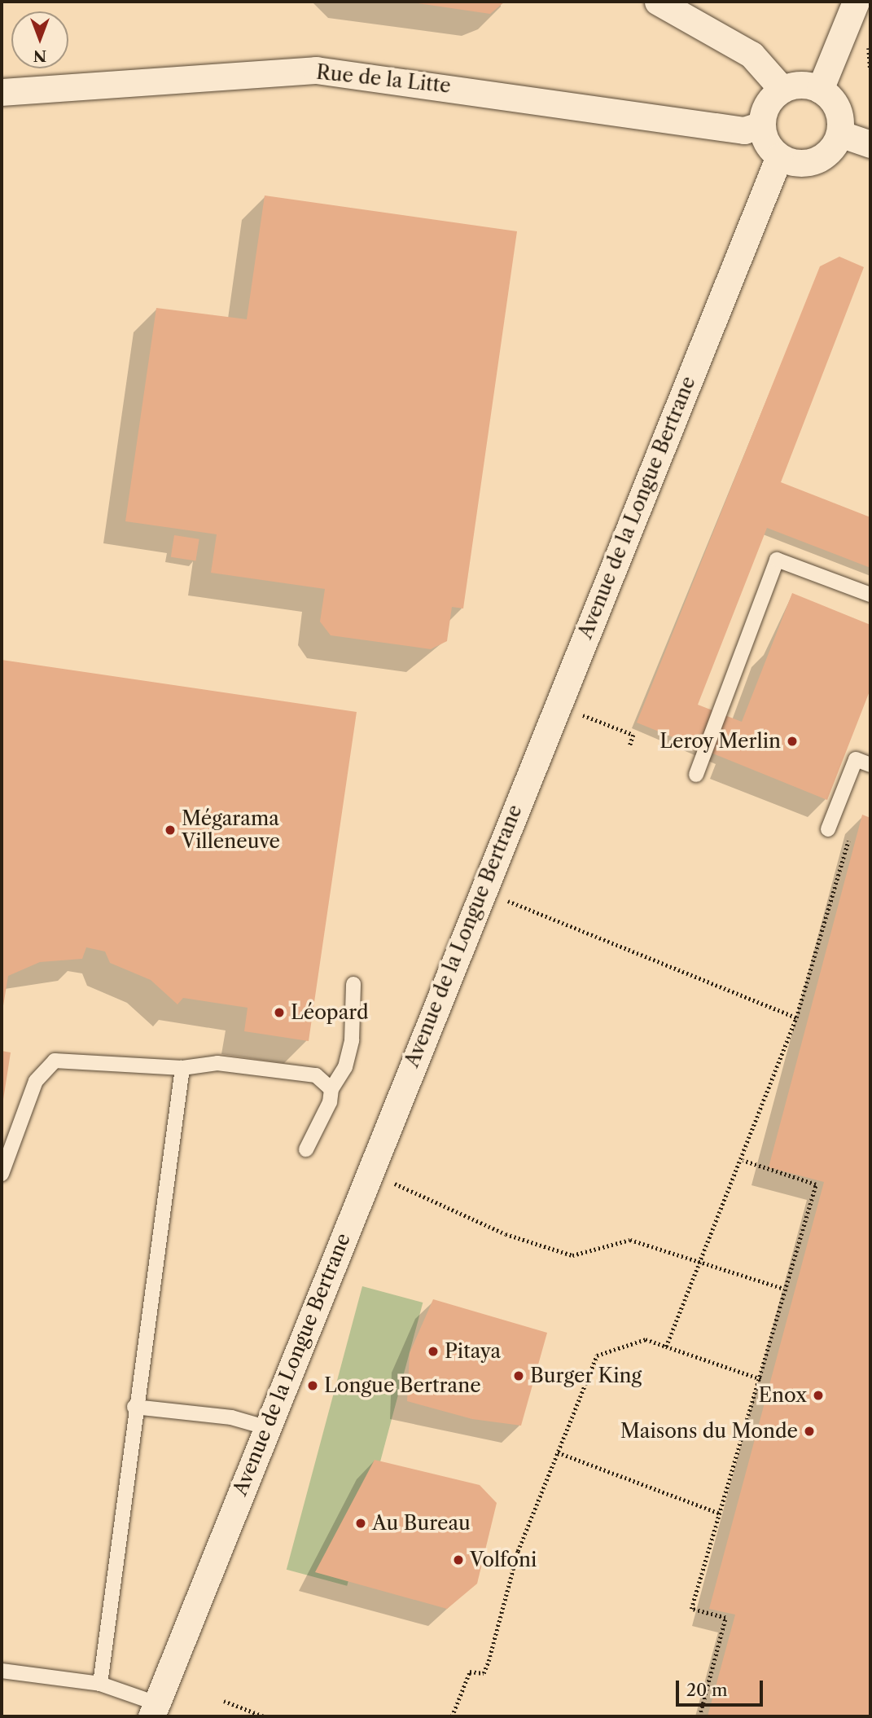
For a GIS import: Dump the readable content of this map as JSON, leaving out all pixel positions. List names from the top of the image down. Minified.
{"streets":{"street":["Rue de la Litte","Avenue de la Longue Bertrane"]},"crossings":[["Rue de la Litte","Avenue de la Longue Bertrane"]],"places":["Leroy Merlin","Mégarama Villeneuve","Léopard","Pitaya","Burger King","Longue Bertrane","Enox","Maisons du Monde","Au Bureau","Volfoni"],"scale_bar":"20 m","north":"bottom"}
